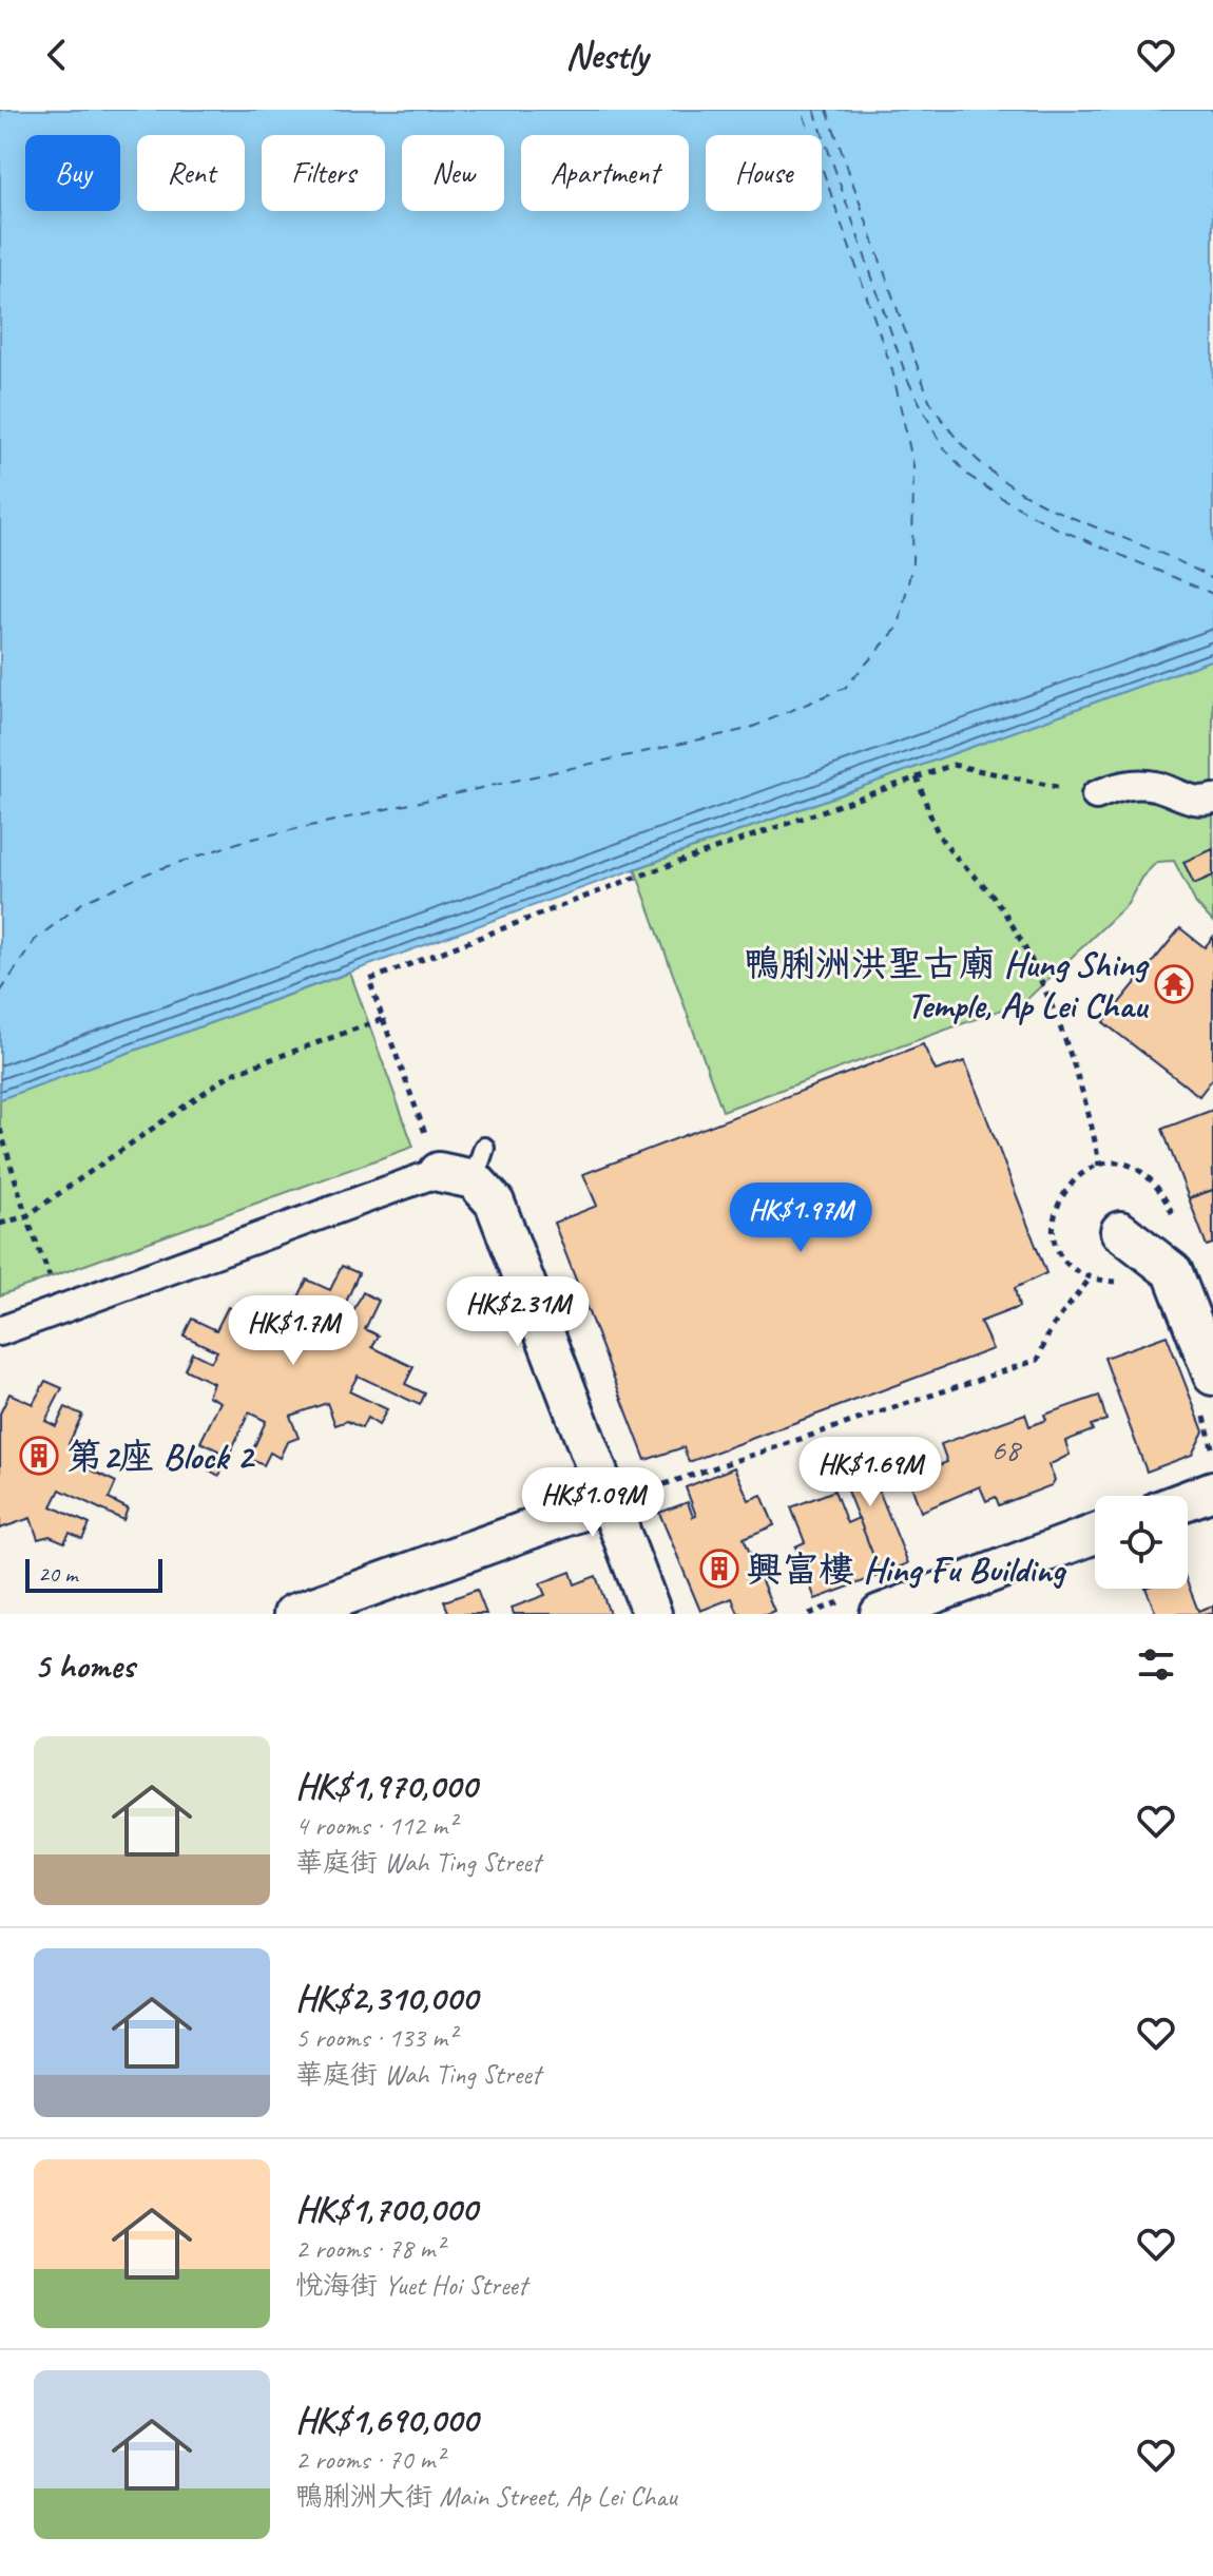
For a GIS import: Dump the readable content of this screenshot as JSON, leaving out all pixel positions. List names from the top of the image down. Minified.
{"places":{"temple":["鴨脷洲洪聖古廟 Hung Shing Temple, Ap Lei Chau"],"building":["第2座 Block 2","興富樓 Hing Fu Building"]},"house_numbers":["68"],"scale_bar":"20 m","page":{"header":"Nestly","chip":["Buy","Rent","Filters","New","Apartment","House"],"price":["HK$1.97M","HK$2.31M","HK$1.7M","HK$1.69M","HK$1.09M"],"scale":"20 m","heading":"5 homes","list":[{"name":"HK$1,970,000","note":"4 rooms · 112 m² · 華庭街 Wah Ting Street"},{"name":"HK$2,310,000","note":"5 rooms · 133 m² · 華庭街 Wah Ting Street"},{"name":"HK$1,700,000","note":"2 rooms · 78 m² · 悅海街 Yuet Hoi Street"},{"name":"HK$1,690,000","note":"2 rooms · 70 m² · 鴨脷洲大街 Main Street, Ap Lei Chau"}]}}
